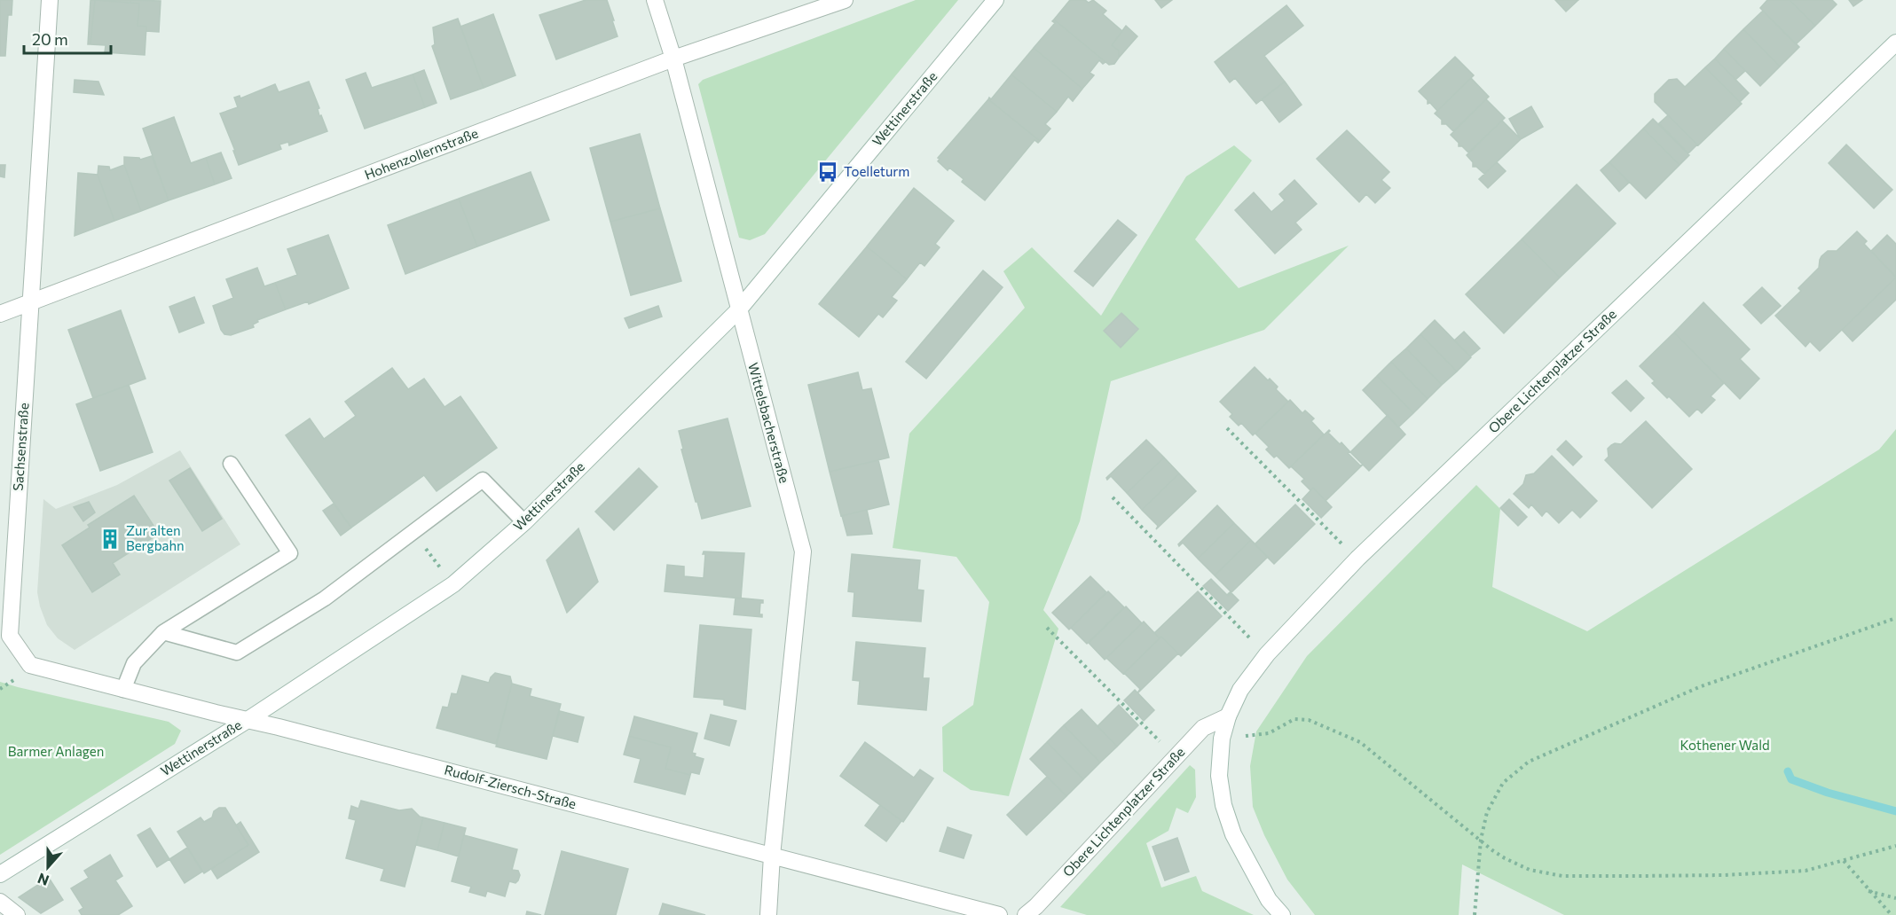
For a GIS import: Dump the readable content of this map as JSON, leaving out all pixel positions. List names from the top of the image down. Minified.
{"streets":{"street":["Wettinerstraße","Hohenzollernstraße","Obere Lichtenplatzer Straße","Wittelsbacherstraße","Sachsenstraße","Rudolf-Ziersch-Straße"]},"crossings":[["Wettinerstraße","Wittelsbacherstraße"],["Wettinerstraße","Sachsenstraße"],["Wettinerstraße","Rudolf-Ziersch-Straße"],["Hohenzollernstraße","Wittelsbacherstraße"],["Hohenzollernstraße","Sachsenstraße"],["Wittelsbacherstraße","Rudolf-Ziersch-Straße"],["Sachsenstraße","Rudolf-Ziersch-Straße"]],"parks":["Kothener Wald","Barmer Anlagen"],"places":{"bus stop":["Toelleturm"],"building":["Zur alten Bergbahn"]},"scale_bar":"20 m","north":"bottom"}
